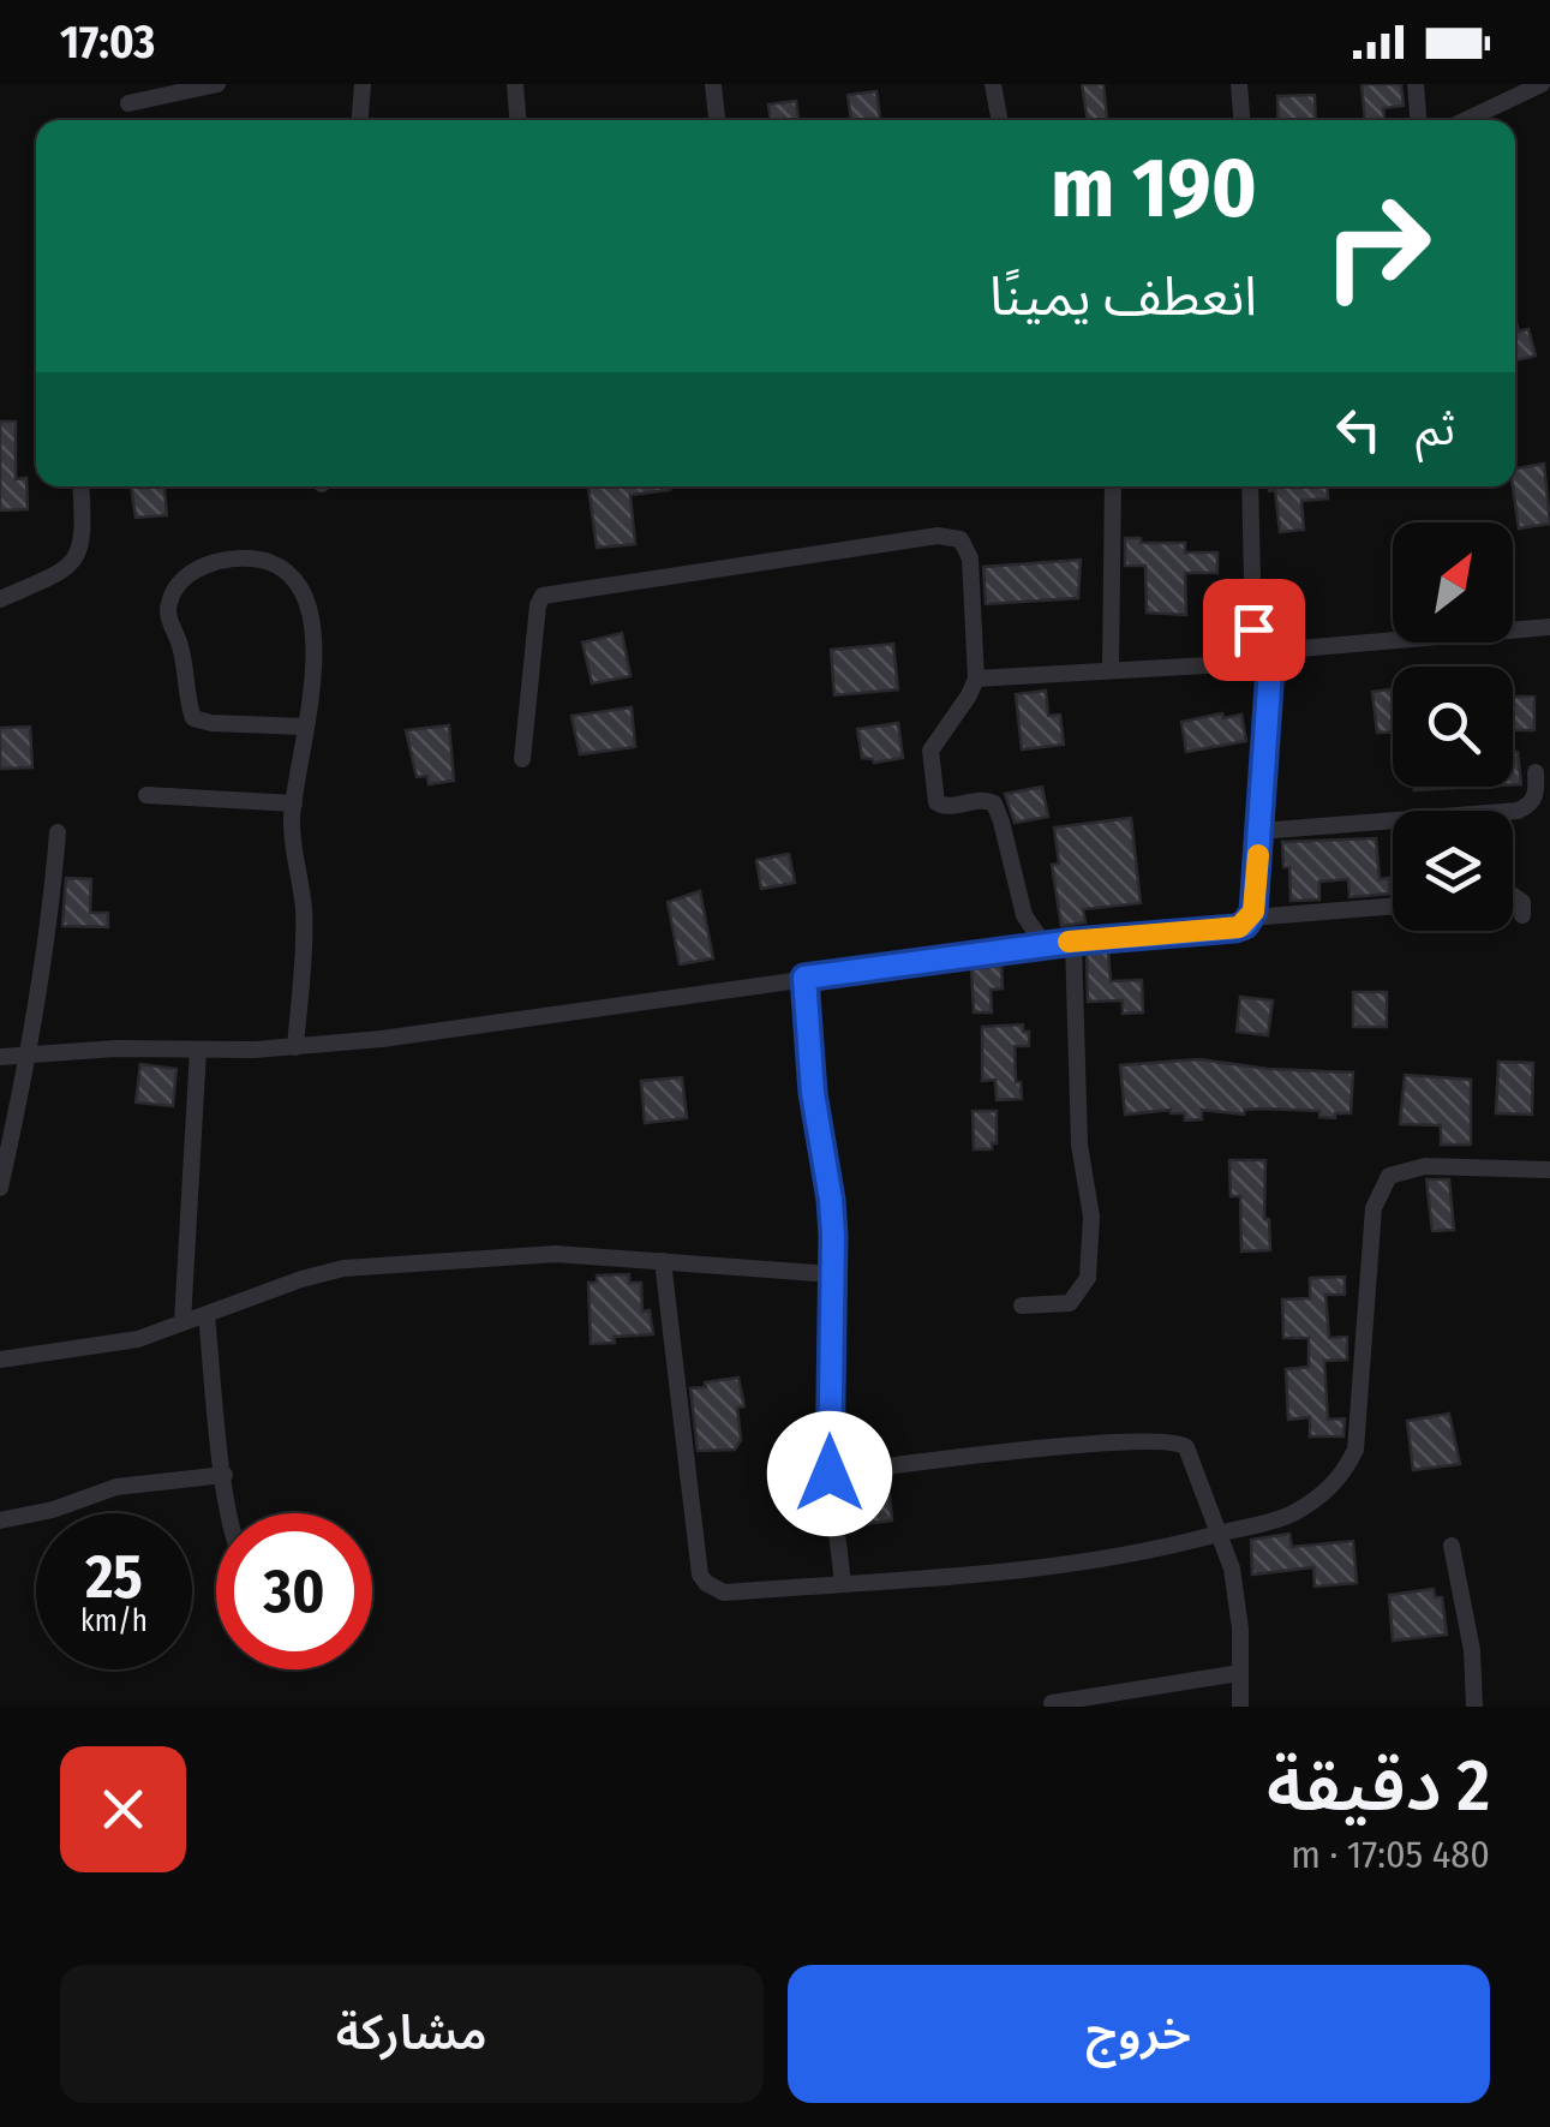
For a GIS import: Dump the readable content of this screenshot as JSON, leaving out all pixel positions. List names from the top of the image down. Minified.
{"north":"top right","page":{"status":"17:03","turn":["190 m","انعطف يمينًا"],"then":"ثم","speed":"25 km/h","limit":"30","heading":["2 دقيقة","480 m · 17:05"],"buttons":["خروج","مشاركة"]}}
